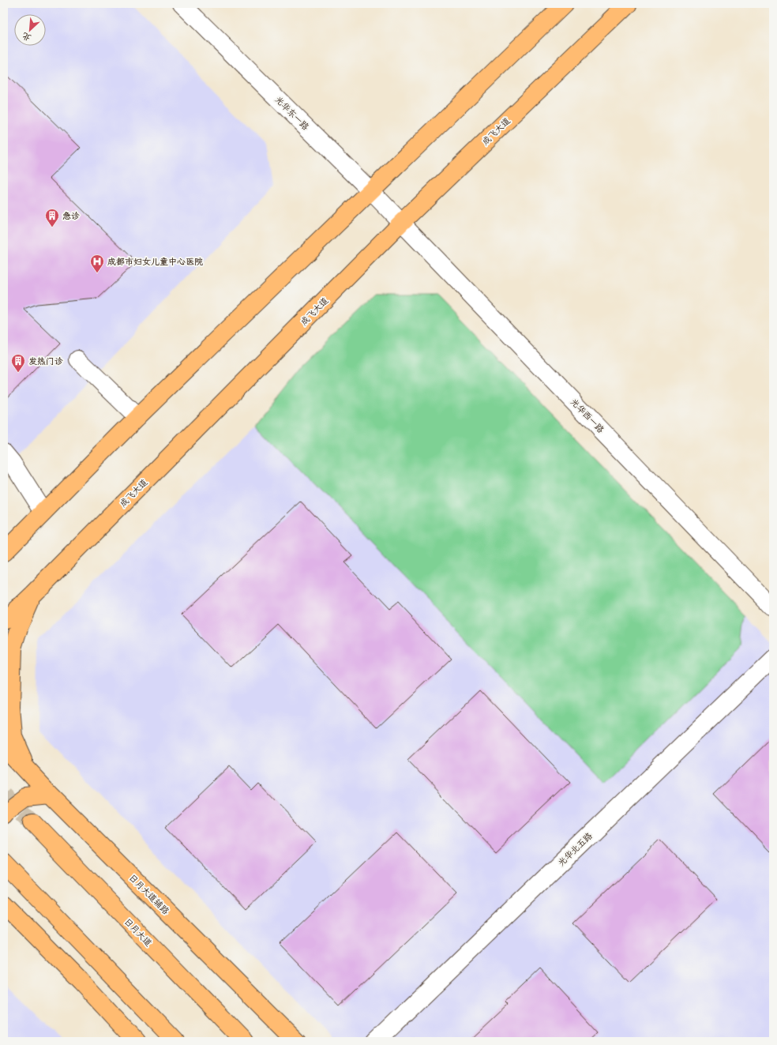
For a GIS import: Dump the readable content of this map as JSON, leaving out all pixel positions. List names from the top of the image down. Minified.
{"streets":{"main road":["成飞大道","日月大道辅路","日月大道"],"street":["光华东一路","光华西一路","光华北五路"]},"crossings":[["光华东一路","成飞大道"],["光华东一路","光华西一路"],["成飞大道","光华西一路"]],"places":{"building":["急诊","发热门诊"],"hospital":["成都市妇女儿童中心医院"]},"north":"bottom left"}
